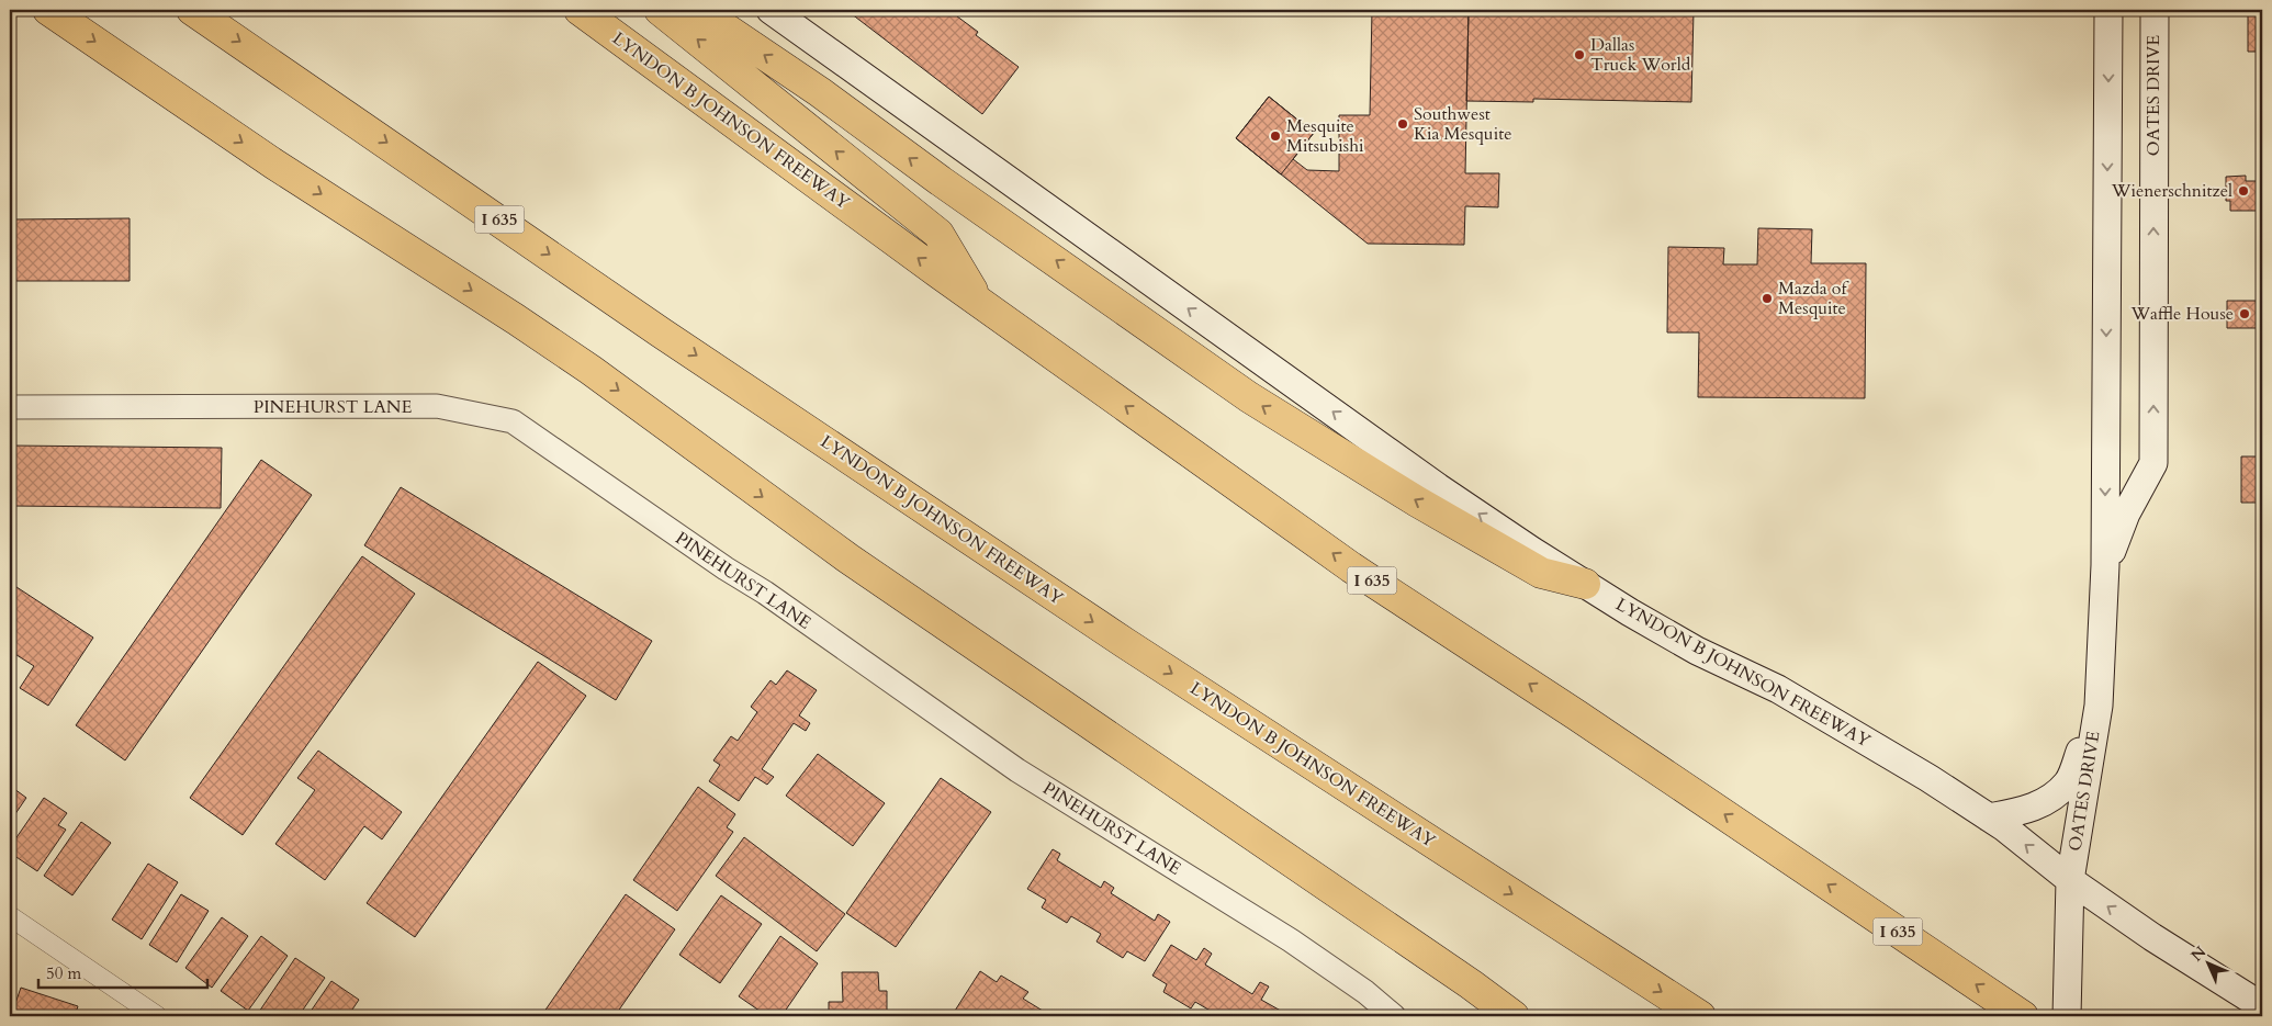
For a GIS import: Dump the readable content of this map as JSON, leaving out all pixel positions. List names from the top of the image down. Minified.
{"streets":{"highway":["LYNDON B JOHNSON FREEWAY","I 635"],"main road":["OATES DRIVE"],"street":["PINEHURST LANE"]},"crossings":[["OATES DRIVE","LYNDON B JOHNSON FREEWAY"]],"places":["Dallas Truck World","Southwest Kia Mesquite","Mesquite Mitsubishi","Wienerschnitzel","Mazda of Mesquite","Waffle House"],"scale_bar":"50 m","north":"top left"}
